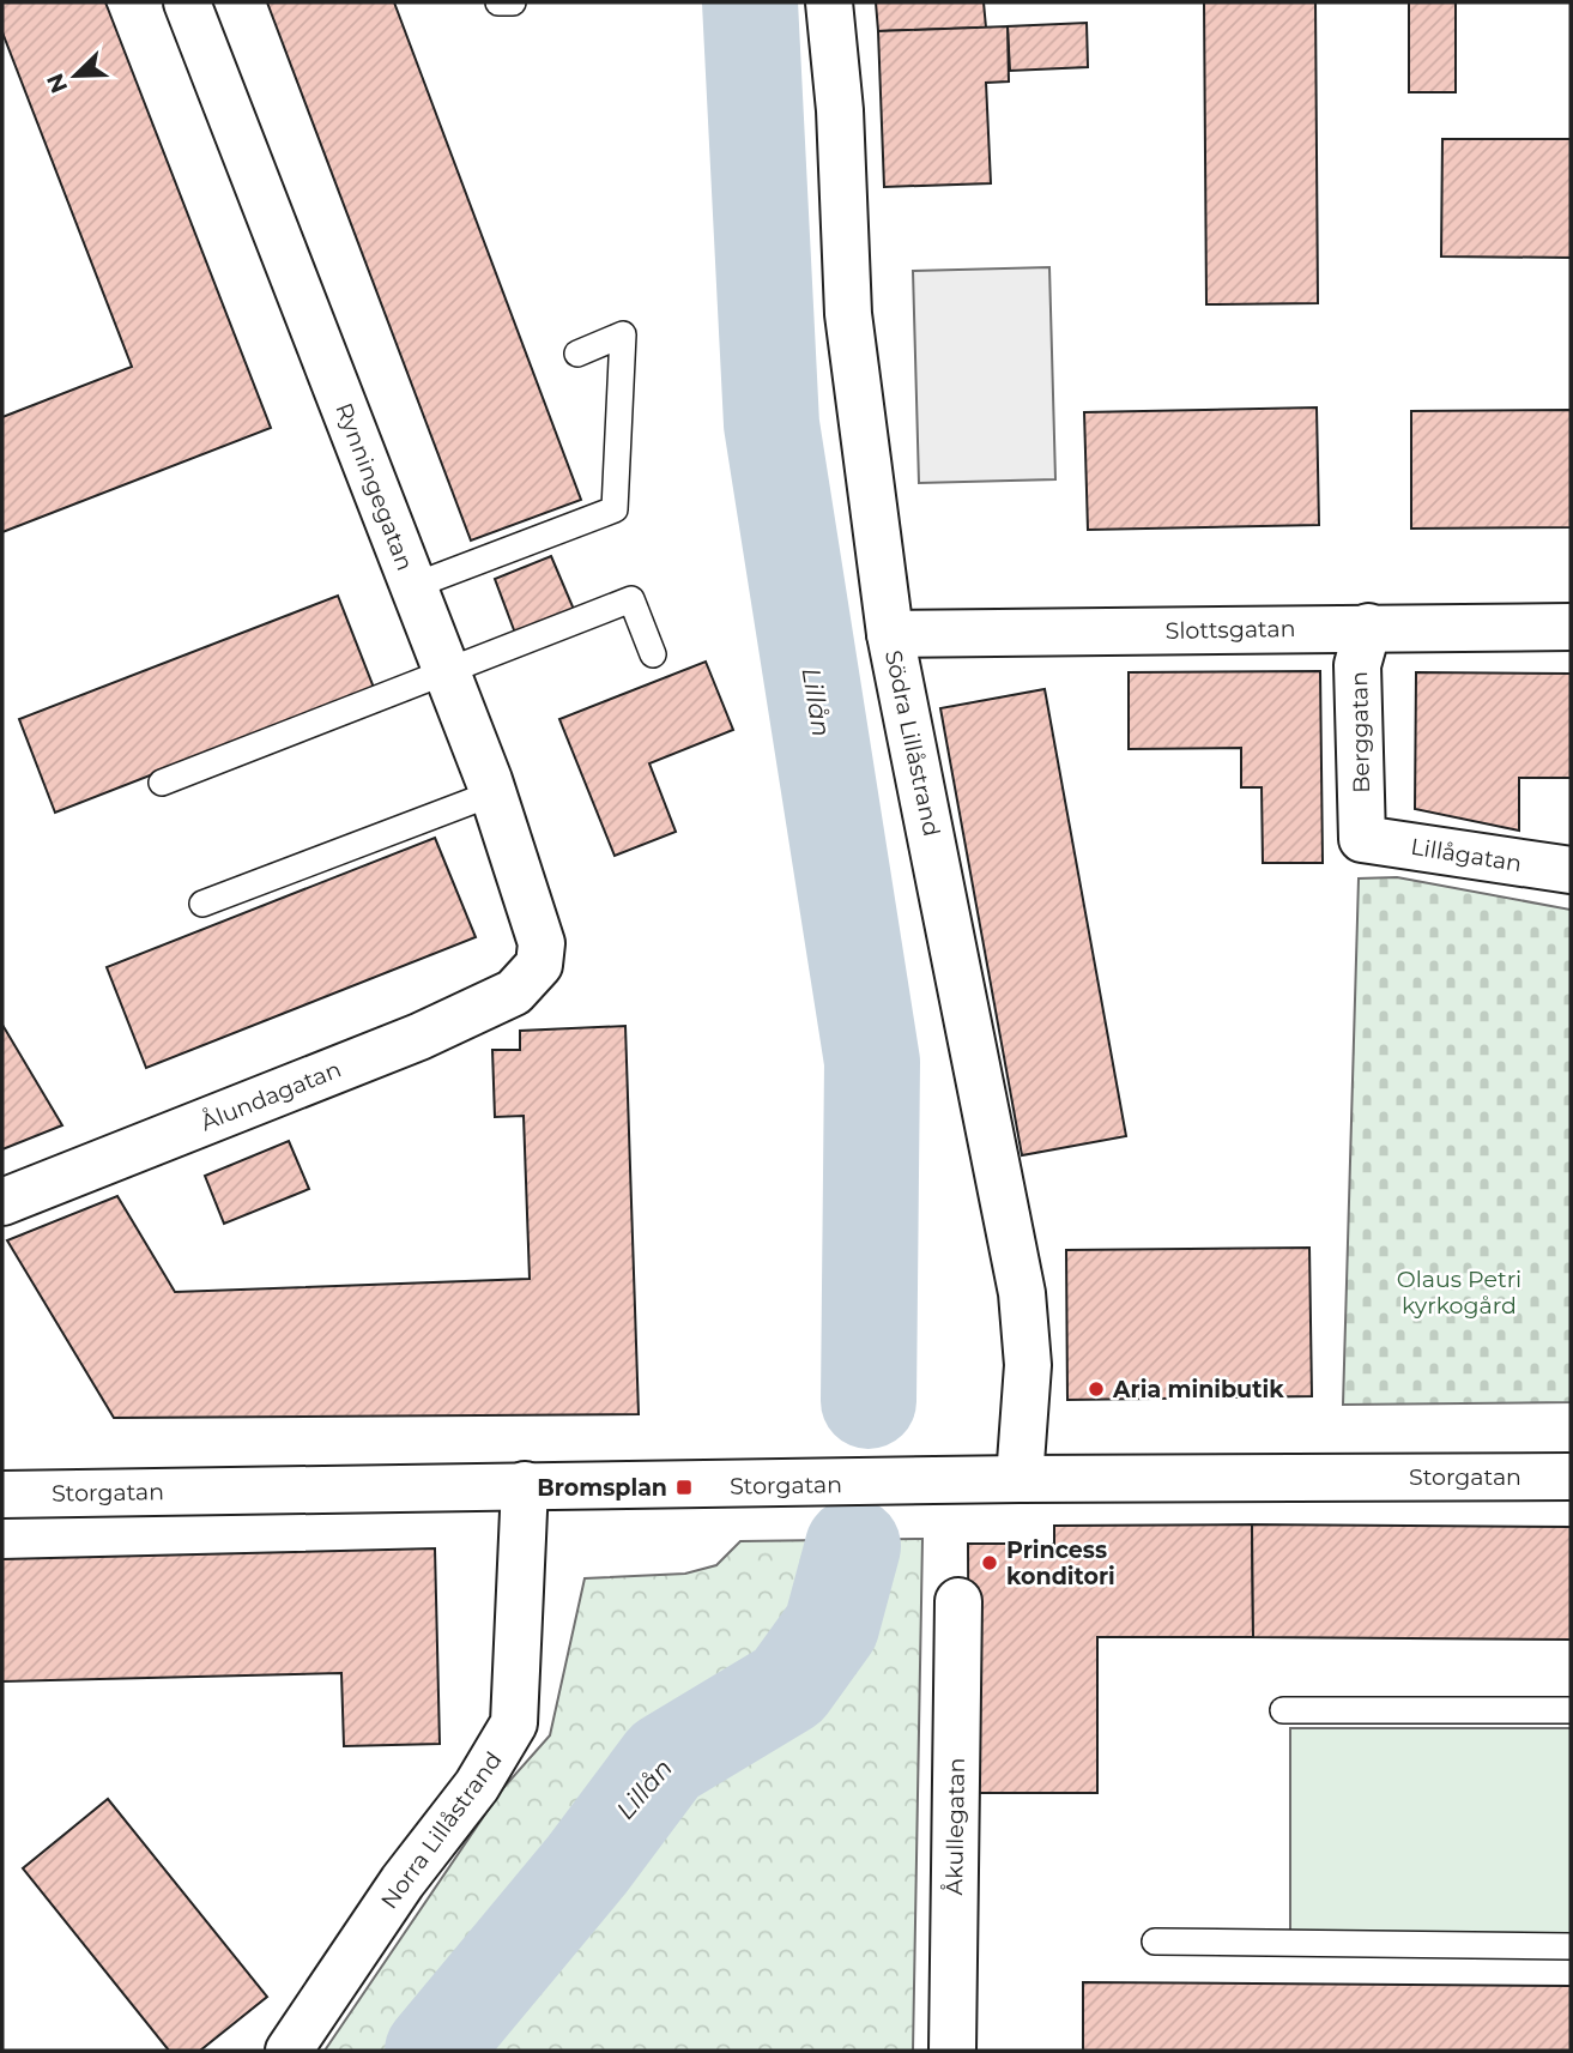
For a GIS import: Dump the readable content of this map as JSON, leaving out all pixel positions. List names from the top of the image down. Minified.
{"streets":{"street":["Rynningegatan","Slottsgatan","Berggatan","Södra Lillåstrand","Lillågatan","Ålundagatan","Storgatan","Åkullegatan","Norra Lillåstrand"]},"crossings":[["Rynningegatan","Ålundagatan"],["Slottsgatan","Berggatan"],["Slottsgatan","Södra Lillåstrand"],["Berggatan","Lillågatan"],["Södra Lillåstrand","Storgatan"],["Storgatan","Norra Lillåstrand"]],"water":["Lillån"],"parks":["Olaus Petri kyrkogård"],"places":{"other":["Aria minibutik","Princess konditori"],"transit":["Bromsplan"]},"north":"bottom left"}
